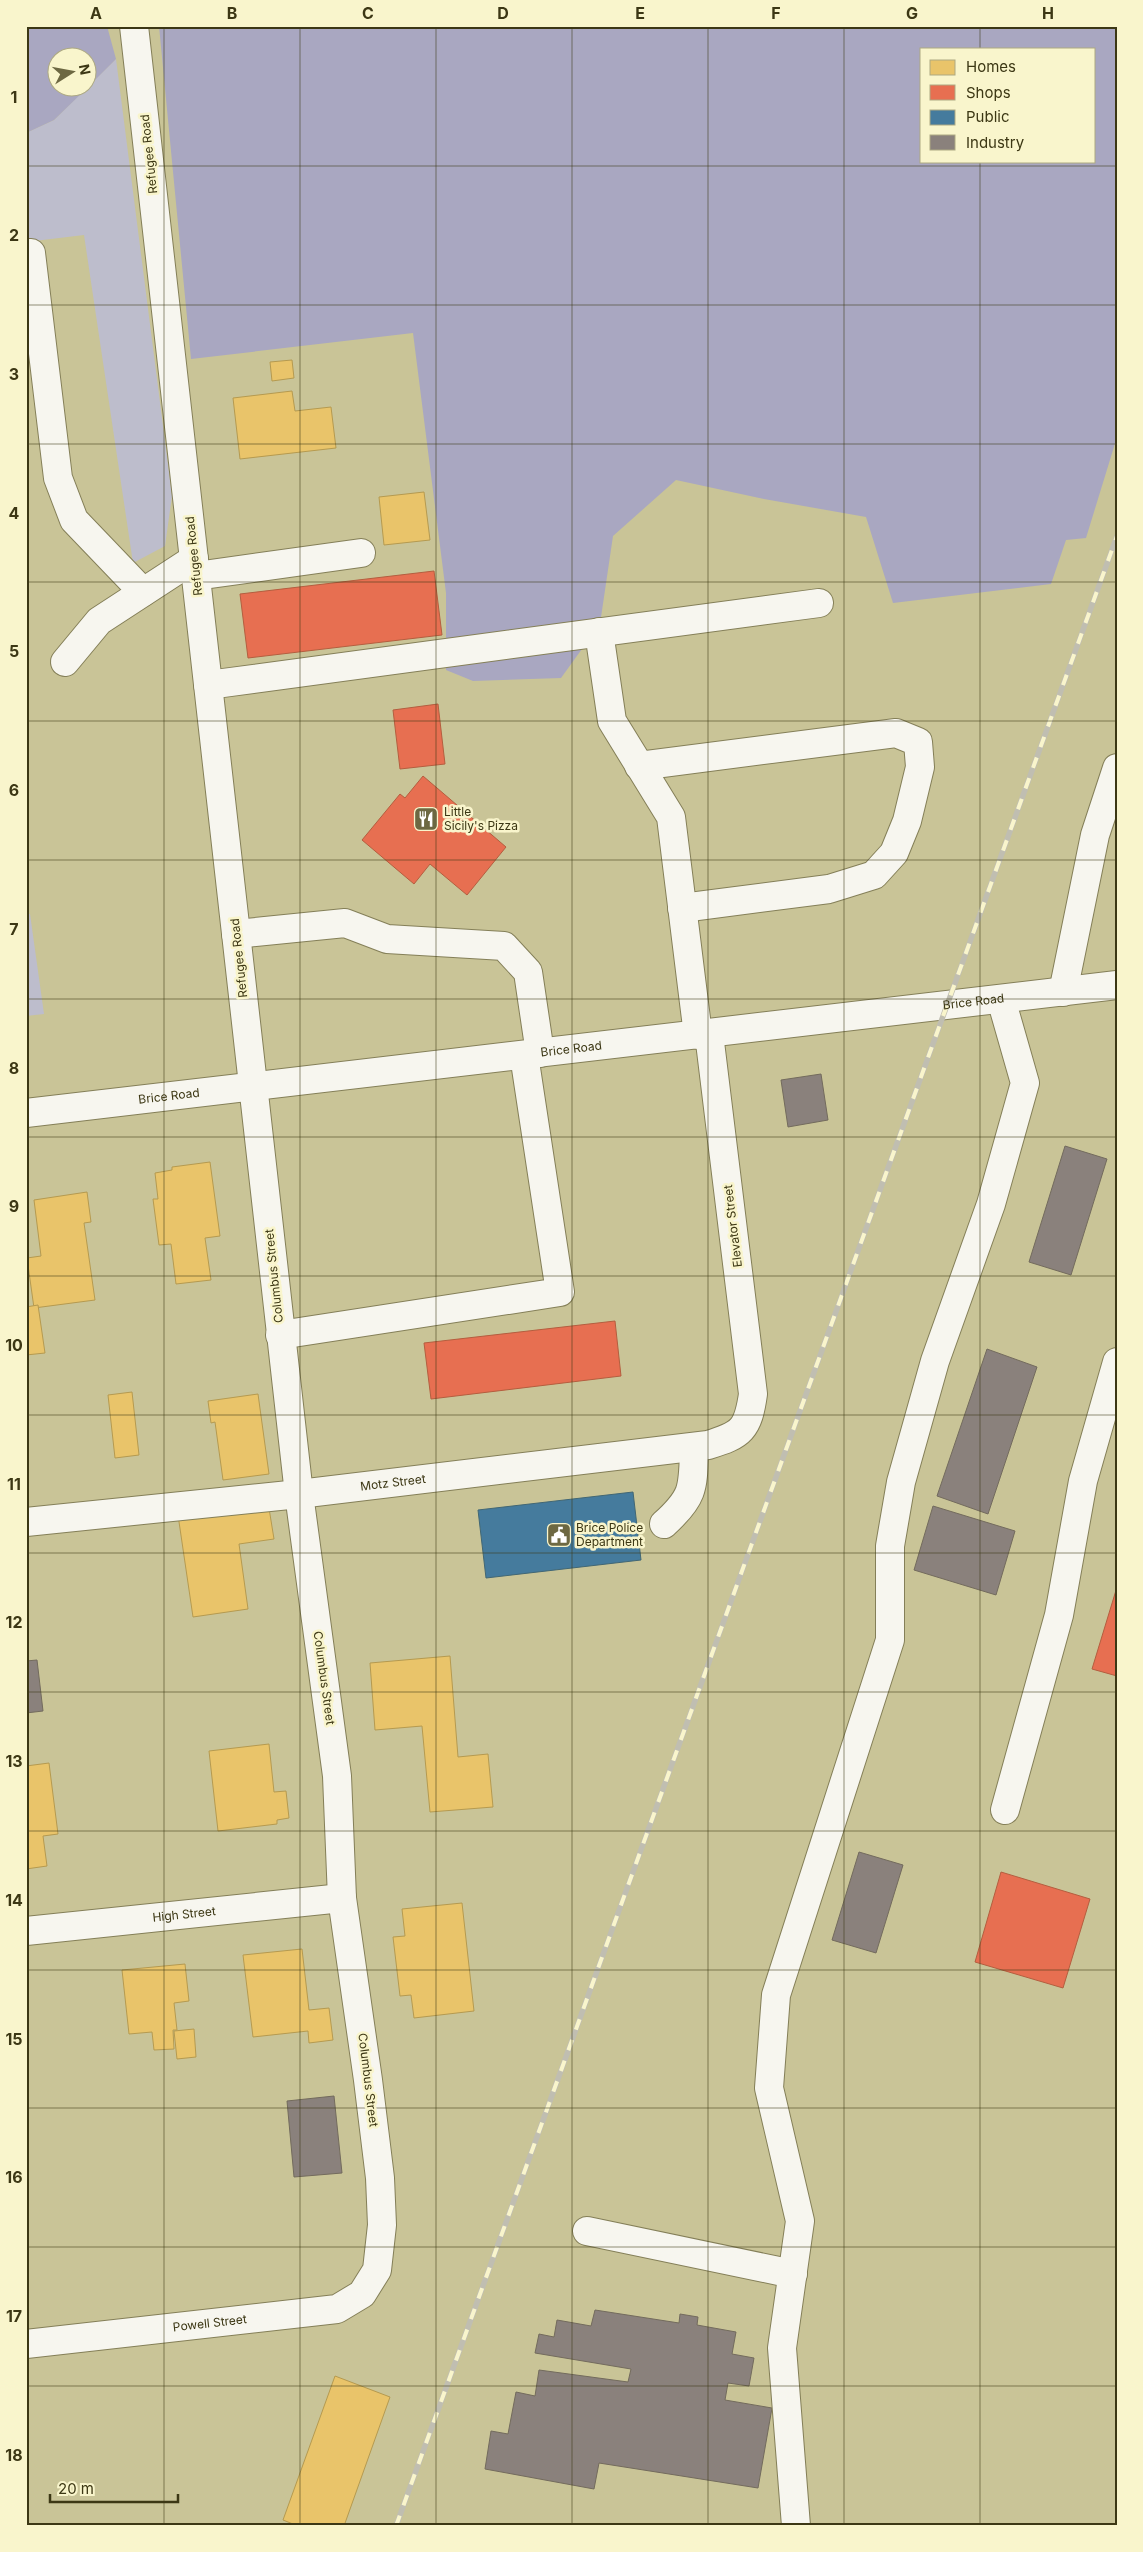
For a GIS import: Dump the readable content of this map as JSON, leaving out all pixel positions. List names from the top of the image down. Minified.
{"streets":{"street":["Refugee Road","Brice Road","Elevator Street","Columbus Street","Motz Street","High Street","Powell Street"]},"crossings":[["Refugee Road","Brice Road"],["Refugee Road","Columbus Street"],["Brice Road","Elevator Street"],["Brice Road","Columbus Street"],["Elevator Street","Motz Street"],["Columbus Street","Motz Street"],["Columbus Street","High Street"],["Columbus Street","Powell Street"]],"places":{"restaurant":["Little Sicily's Pizza"],"public building":["Brice Police Department"]},"legend":["Homes","Shops","Public","Industry"],"scale_bar":"20 m","north":"right","grid":{"columns":["A","B","C","D","E","F","G","H"],"rows":["1","2","3","4","5","6","7","8","9","10","11","12","13","14","15","16","17","18"]}}
